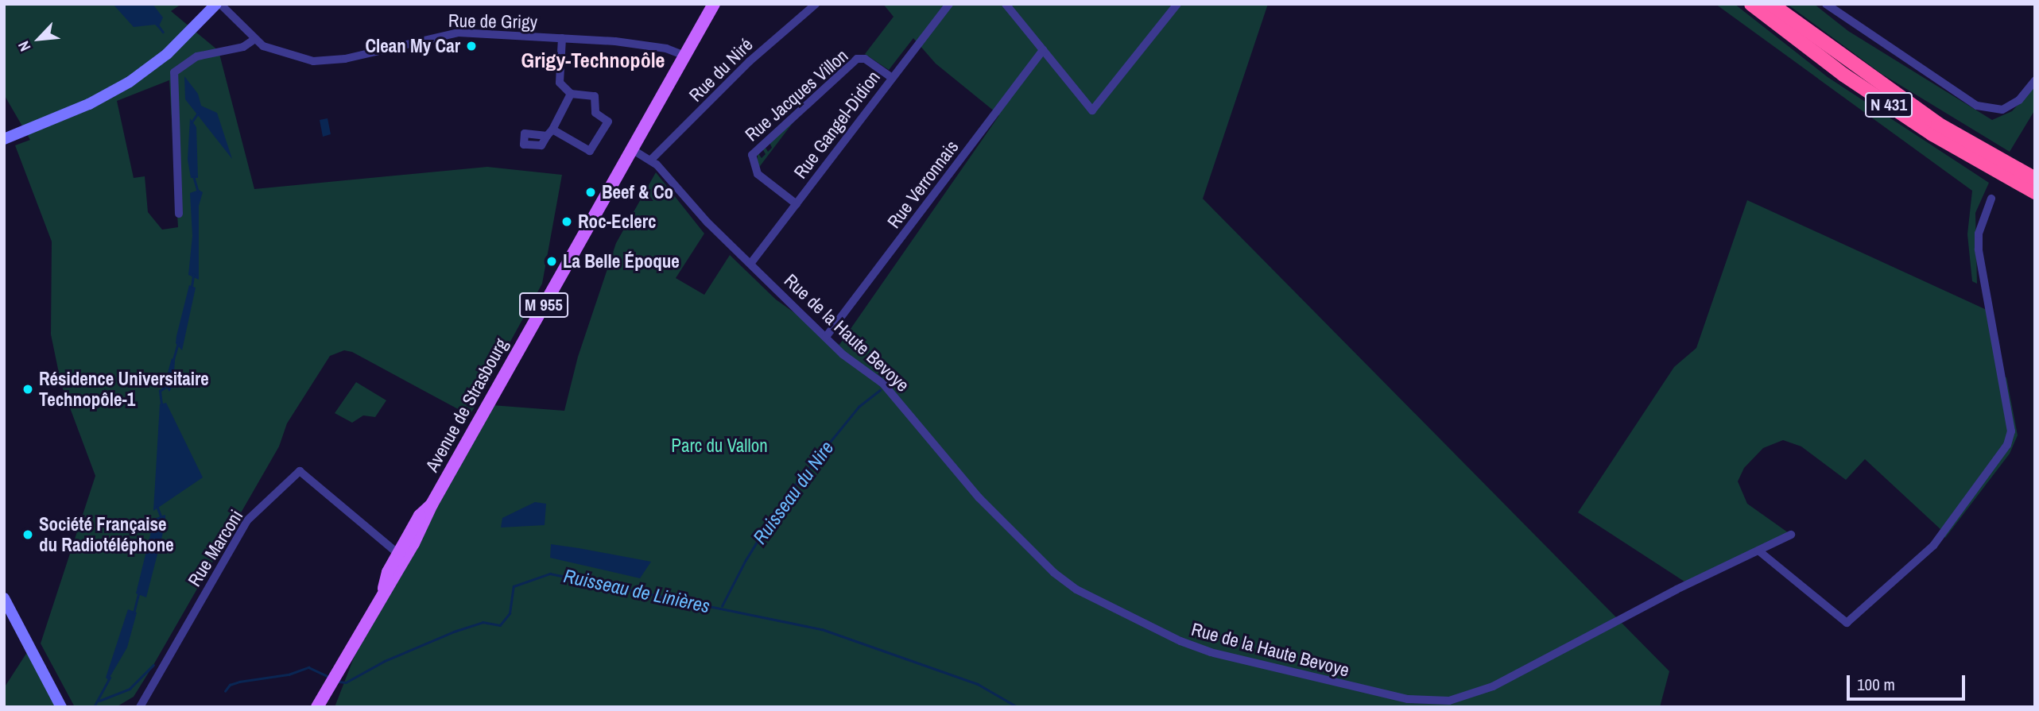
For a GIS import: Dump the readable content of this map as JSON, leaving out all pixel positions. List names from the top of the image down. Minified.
{"streets":{"highway":["N 431"],"main road":["M 955","Avenue de Strasbourg"],"street":["Rue de Grigy","Rue du Niré","Rue Jacques Villon","Rue Gangel-Didion","Rue Verronnais","Rue de la Haute Bevoye","Rue Marconi"]},"crossings":[["Rue de Grigy","Avenue de Strasbourg"],["Rue du Niré","Rue de la Haute Bevoye"],["Rue Jacques Villon","Rue Gangel-Didion"],["Rue Gangel-Didion","Rue de la Haute Bevoye"],["Rue Verronnais","Rue de la Haute Bevoye"],["Rue de la Haute Bevoye","Avenue de Strasbourg"],["Avenue de Strasbourg","Rue Marconi"]],"districts":["Grigy-Technopôle"],"water":["Ruisseau du Nire","Ruisseau de Linières"],"parks":["Parc du Vallon"],"places":["Clean My Car","Beef & Co","Roc-Eclerc","La Belle Époque","Résidence Universitaire Technopôle-1","Société Française du Radiotéléphone"],"scale_bar":"100 m","north":"bottom left"}
